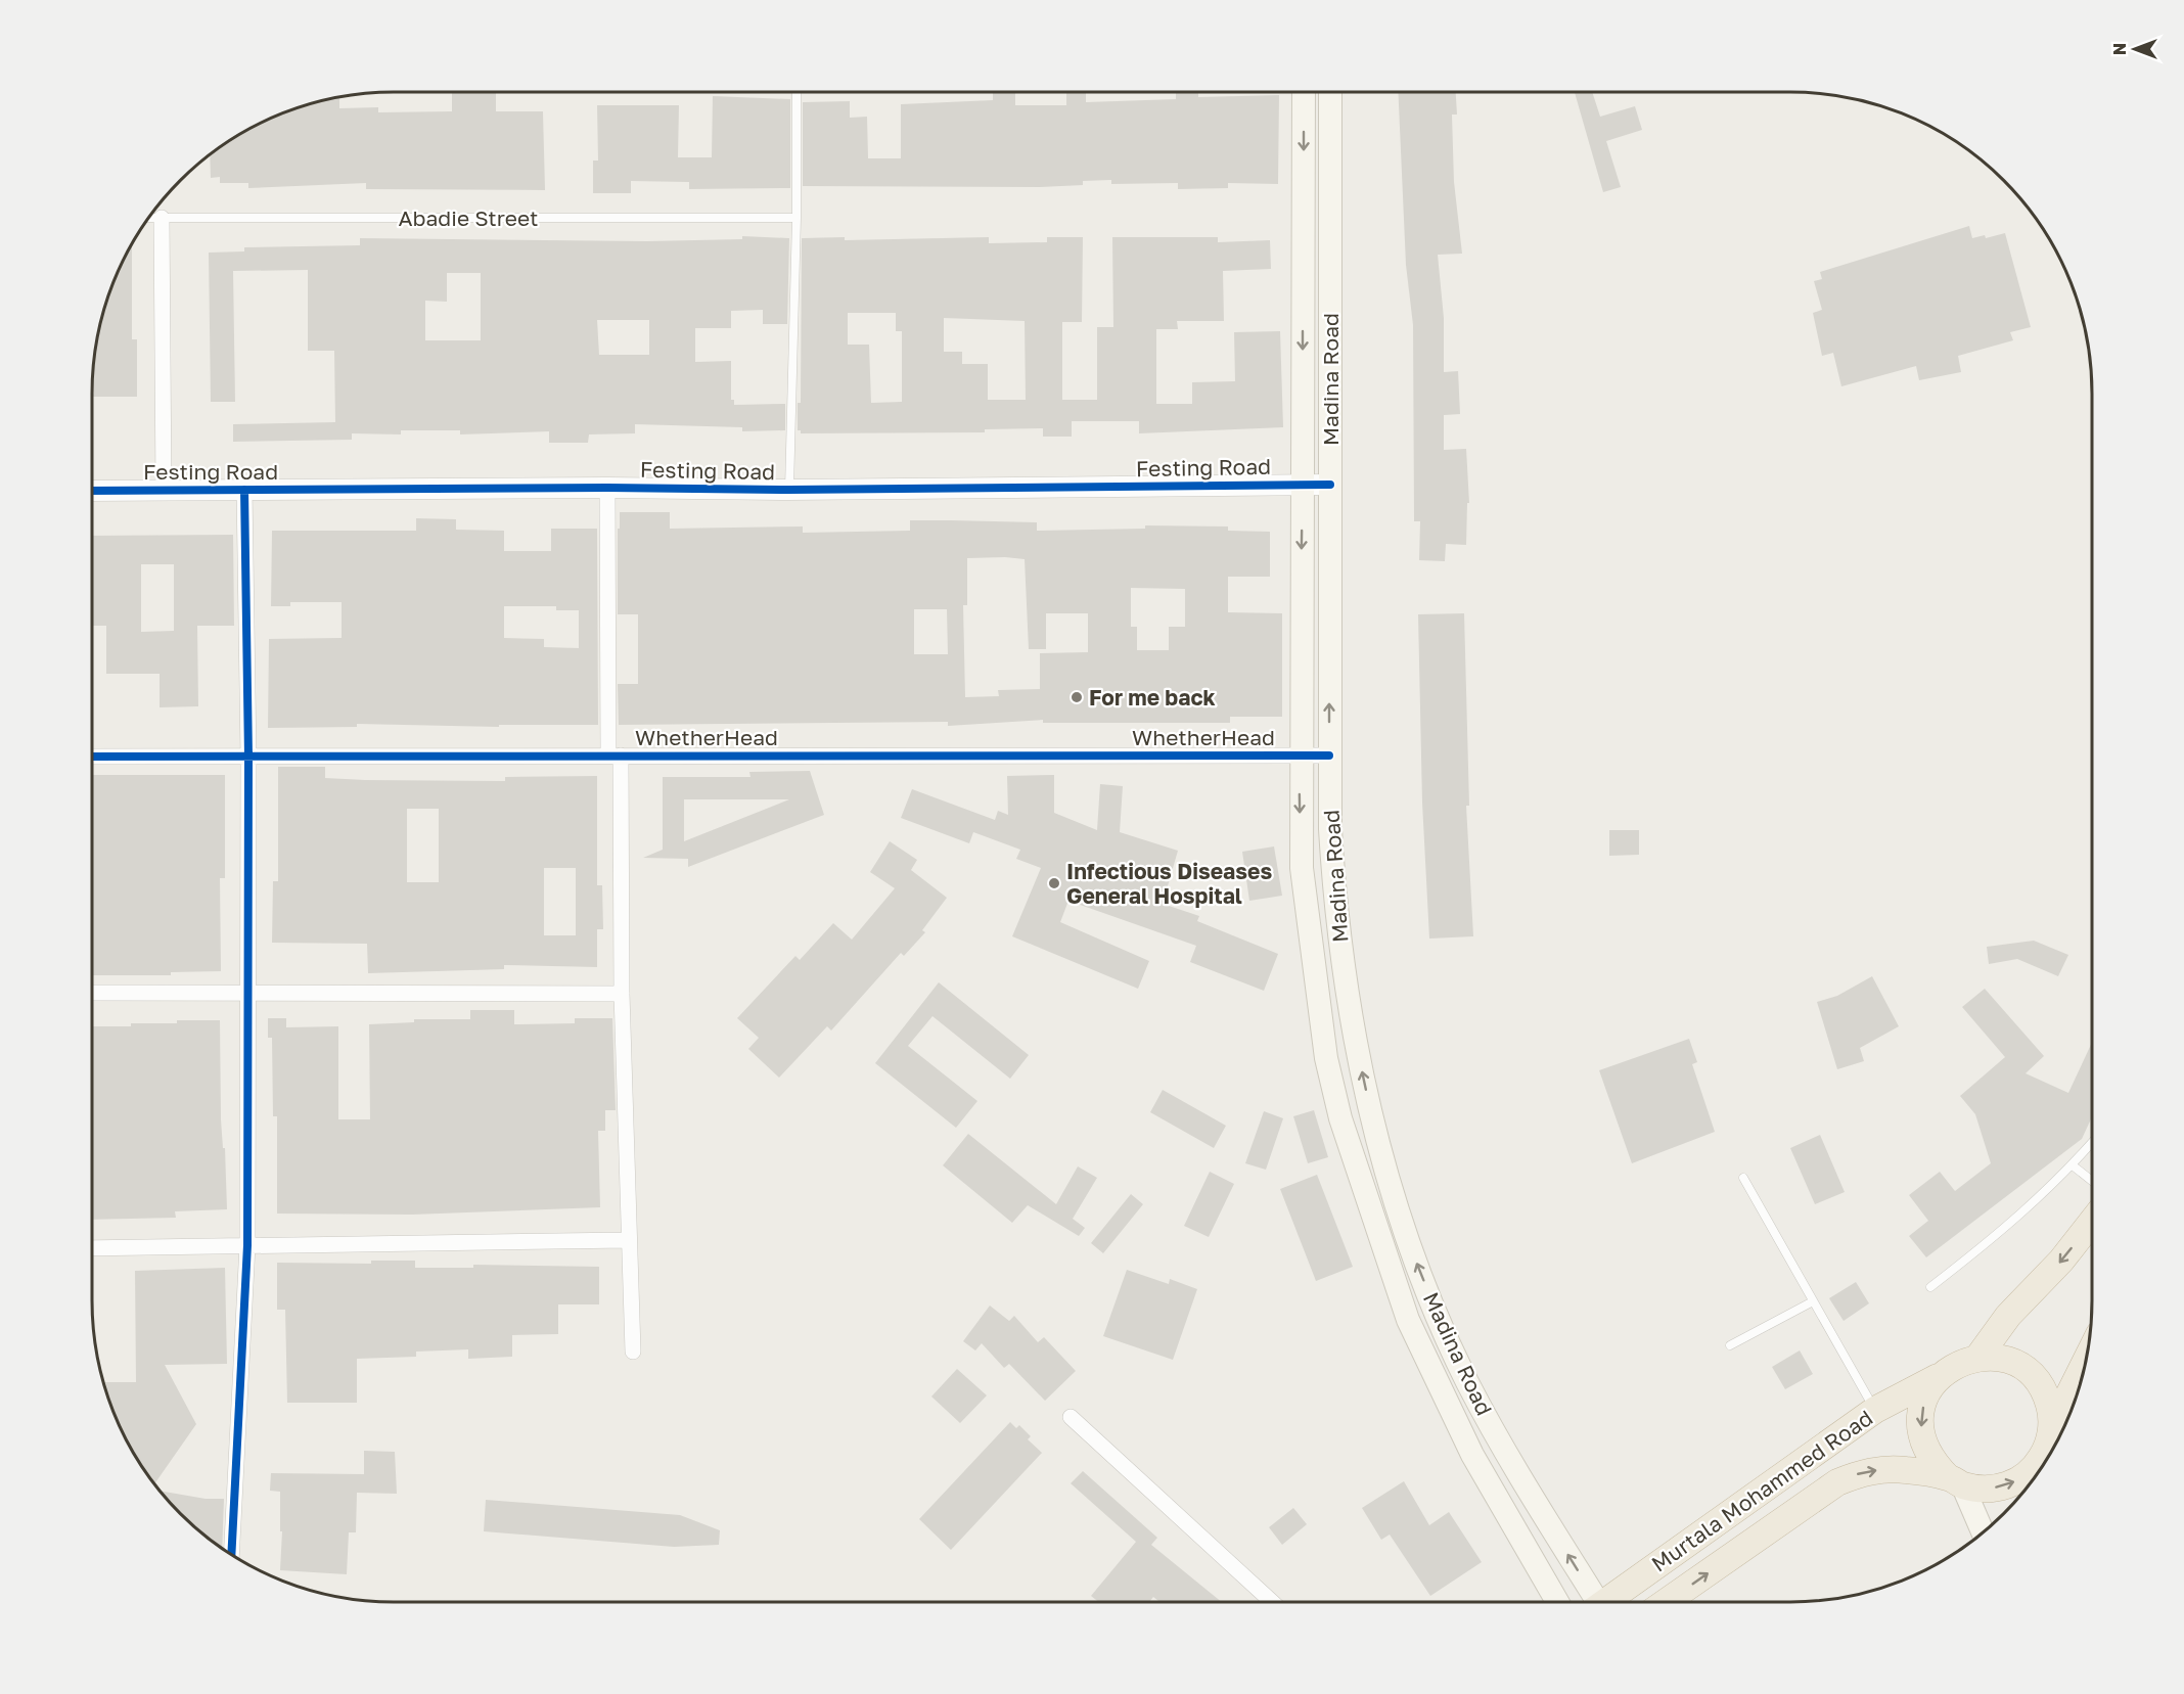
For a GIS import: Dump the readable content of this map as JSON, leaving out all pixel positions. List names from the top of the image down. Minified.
{"streets":{"highway":["Murtala Mohammed Road"],"main road":["Madina Road"],"street":["Festing Road","WhetherHead"],"lane":["Abadie Street"]},"crossings":[["Madina Road","Festing Road"],["Madina Road","WhetherHead"]],"places":["For me back","Infectious Diseases General Hospital"],"north":"left"}
